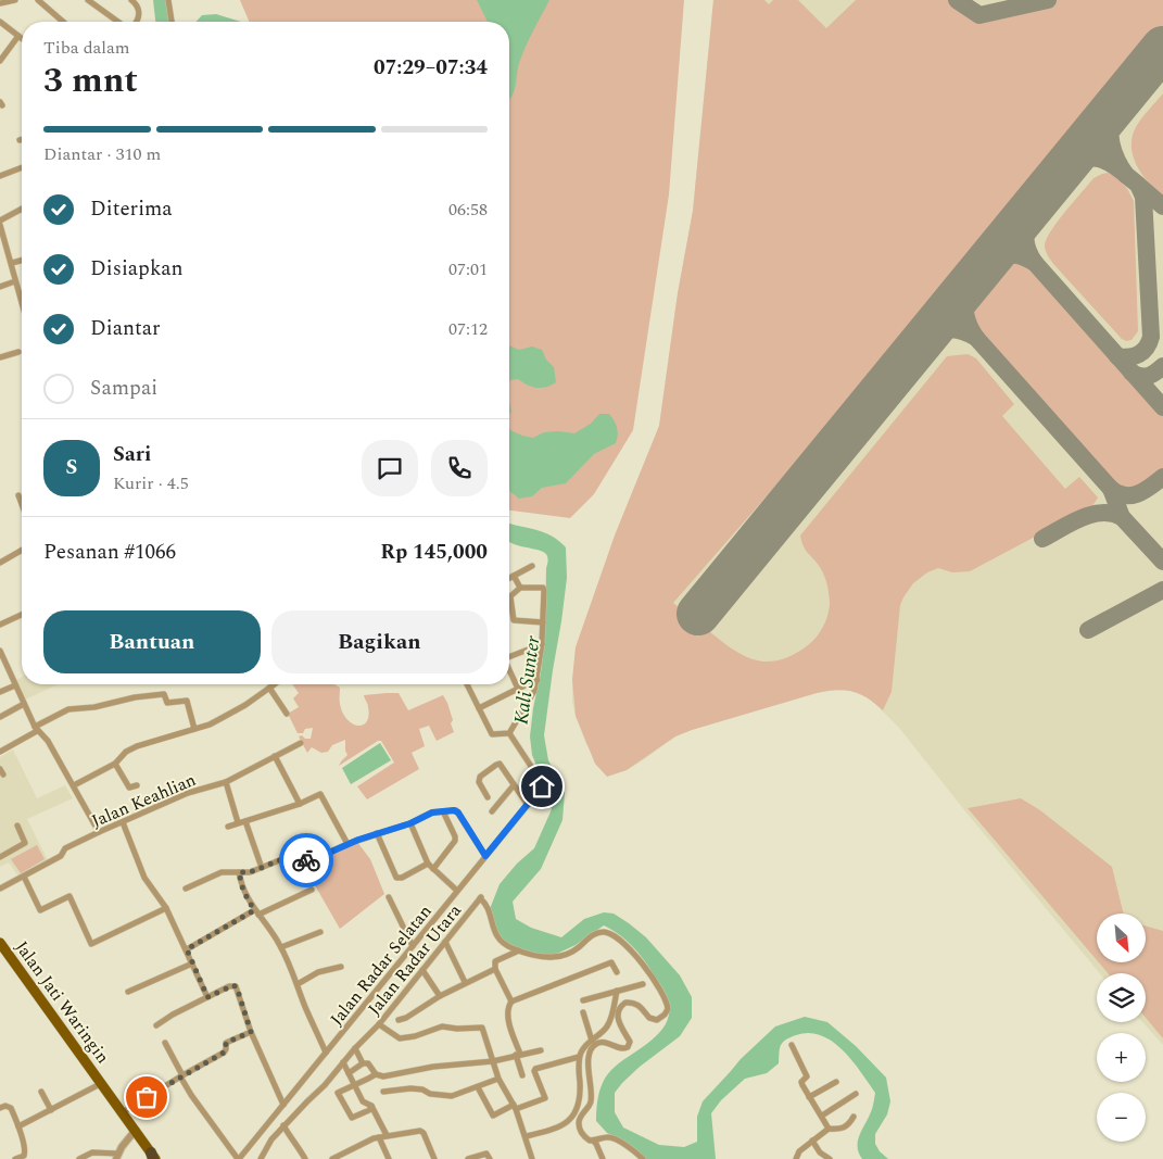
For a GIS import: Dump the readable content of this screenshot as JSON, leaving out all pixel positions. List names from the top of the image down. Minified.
{"streets":{"main road":["Jalan Jati Waringin"],"street":["Jalan Keahlian","Jalan Radar Utara","Jalan Radar Selatan"]},"water":["Kali Sunter"],"north":"bottom right","page":{"heading":["3 mnt","Tiba dalam","07:29–07:34"],"panel":["Sari","Kurir · 4.5","Pesanan #1066","Rp 145,000"],"bar":"Diantar · 310 m","list":[["Diterima","06:58"],["Disiapkan","07:01"],["Diantar","07:12"],"Sampai"],"round":"S","buttons":["Bantuan","Bagikan"],"map_buttons":["+","−"]}}
